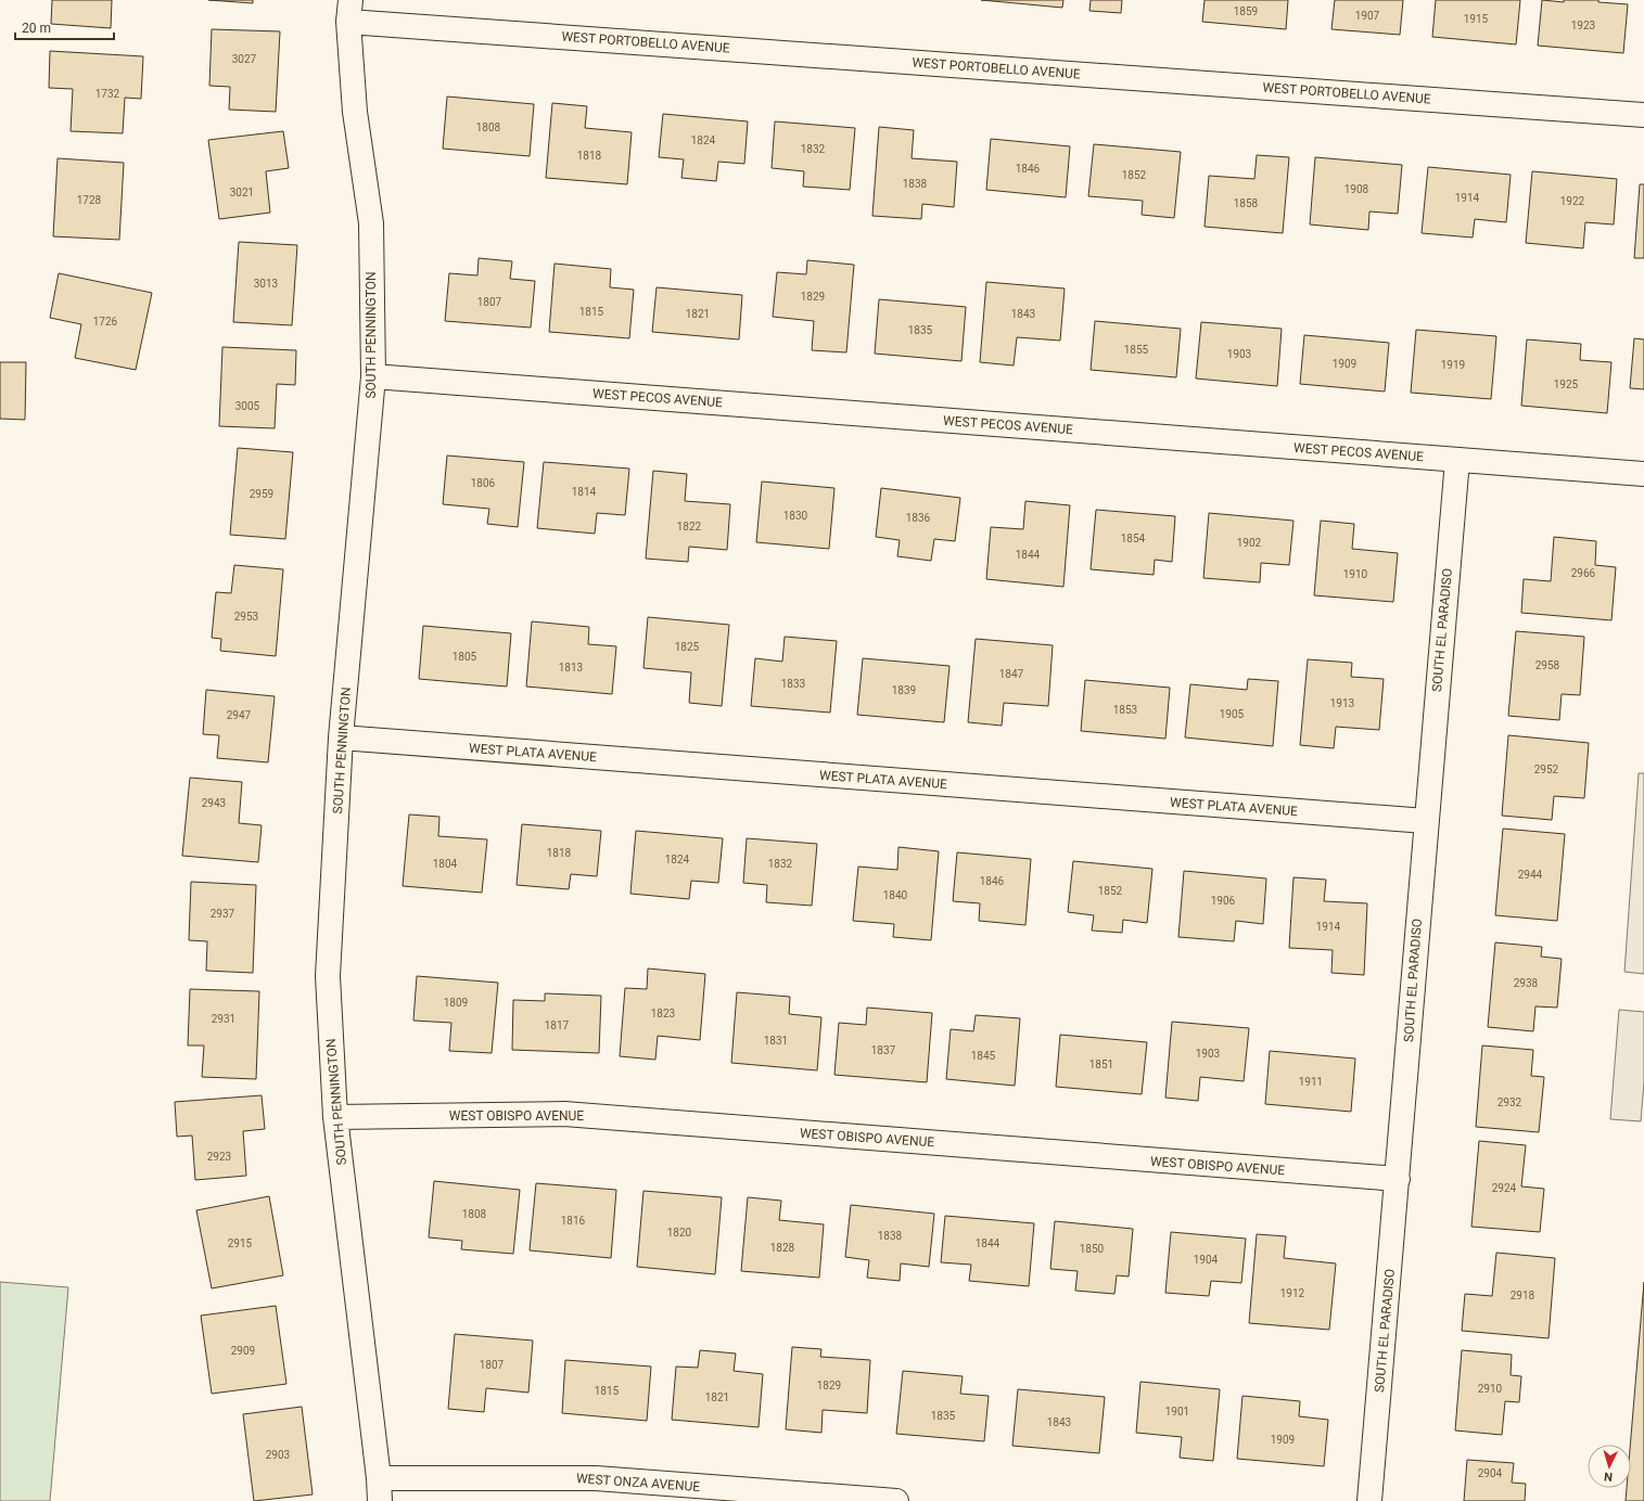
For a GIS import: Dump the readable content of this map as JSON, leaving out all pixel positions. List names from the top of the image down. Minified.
{"streets":{"street":["WEST PORTOBELLO AVENUE","SOUTH PENNINGTON","WEST PECOS AVENUE","SOUTH EL PARADISO","WEST PLATA AVENUE","WEST OBISPO AVENUE","WEST ONZA AVENUE"]},"crossings":[["WEST PORTOBELLO AVENUE","SOUTH PENNINGTON"],["SOUTH PENNINGTON","WEST PECOS AVENUE"],["SOUTH PENNINGTON","WEST PLATA AVENUE"],["SOUTH PENNINGTON","WEST OBISPO AVENUE"],["SOUTH PENNINGTON","WEST ONZA AVENUE"],["WEST PECOS AVENUE","SOUTH EL PARADISO"],["SOUTH EL PARADISO","WEST PLATA AVENUE"],["SOUTH EL PARADISO","WEST OBISPO AVENUE"]],"house_numbers":["1859","1907","1915","1923","3027","1732","1808","1824","1832","1818","1846","1852","1838","1908","3021","1914","1728","1922","1858","3013","1829","1807","1815","1821","1843","1726","1835","1855","1903","1909","1919","1925","3005","1806","1814","2959","1830","1836","1822","1854","1902","1844","2966","1910","2953","1825","1805","2958","1813","1847","1833","1839","1913","1853","1905","2947","2952","2943","1818","1824","1804","1832","2944","1846","1852","1840","1906","2937","1914","2938","1809","1823","2931","1817","1831","1837","1903","1845","1851","1911","2932","2923","2924","1808","1816","1820","1838","2915","1844","1828","1850","1904","1912","2918","2909","1807","1829","2910","1815","1821","1901","1835","1843","1909","2903","2904"],"scale_bar":"20 m","north":"bottom"}
